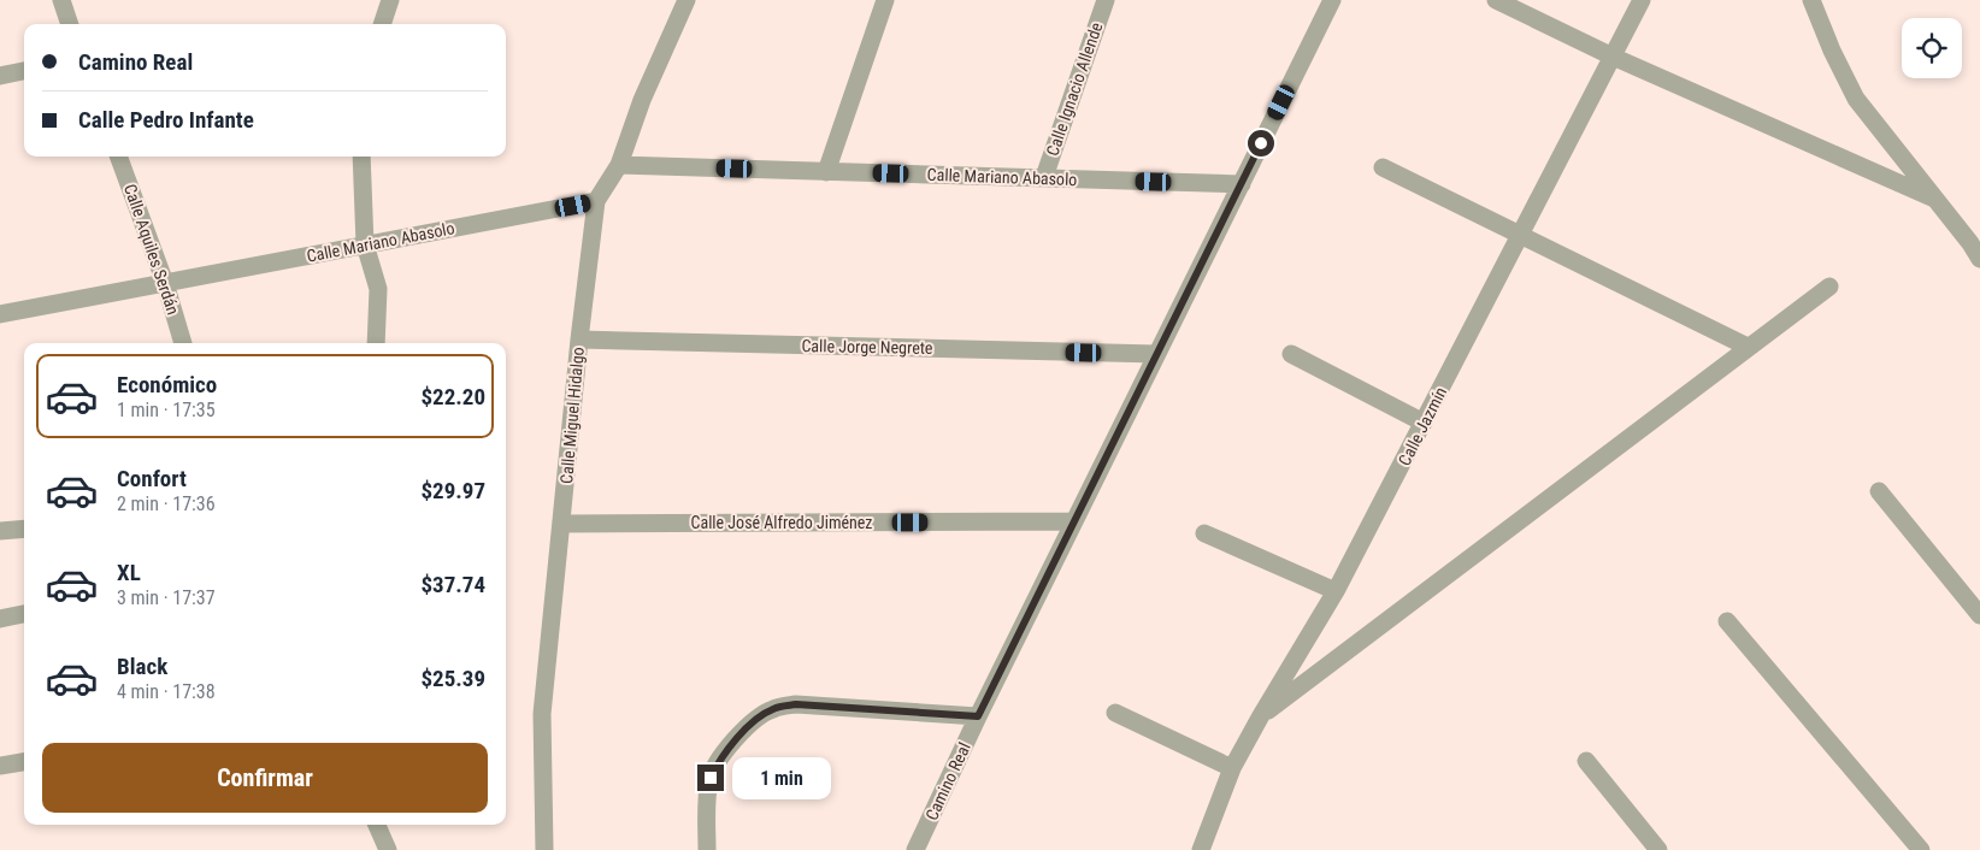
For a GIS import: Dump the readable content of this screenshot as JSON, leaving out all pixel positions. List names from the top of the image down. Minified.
{"streets":{"street":["Calle Ignacio Allende","Calle Mariano Abasolo","Calle Aquiles Serdán","Calle Jorge Negrete","Calle Miguel Hidalgo","Calle Jazmín","Calle José Alfredo Jiménez","Camino Real"]},"crossings":[["Calle Ignacio Allende","Calle Mariano Abasolo"],["Calle Mariano Abasolo","Calle Aquiles Serdán"],["Calle Mariano Abasolo","Calle Miguel Hidalgo"],["Calle Mariano Abasolo","Camino Real"],["Calle Jorge Negrete","Calle Miguel Hidalgo"],["Calle Jorge Negrete","Camino Real"],["Calle Miguel Hidalgo","Calle José Alfredo Jiménez"],["Calle José Alfredo Jiménez","Camino Real"]],"page":{"banner":["Camino Real","Calle Pedro Infante"],"list":[{"name":"Económico","note":"1 min · 17:35","value":"$22.20"},{"name":"Confort","note":"2 min · 17:36","value":"$29.97"},{"name":"XL","note":"3 min · 17:37","value":"$37.74"},{"name":"Black","note":"4 min · 17:38","value":"$25.39"}],"buttons":"Confirmar","bubble":"1 min"}}
